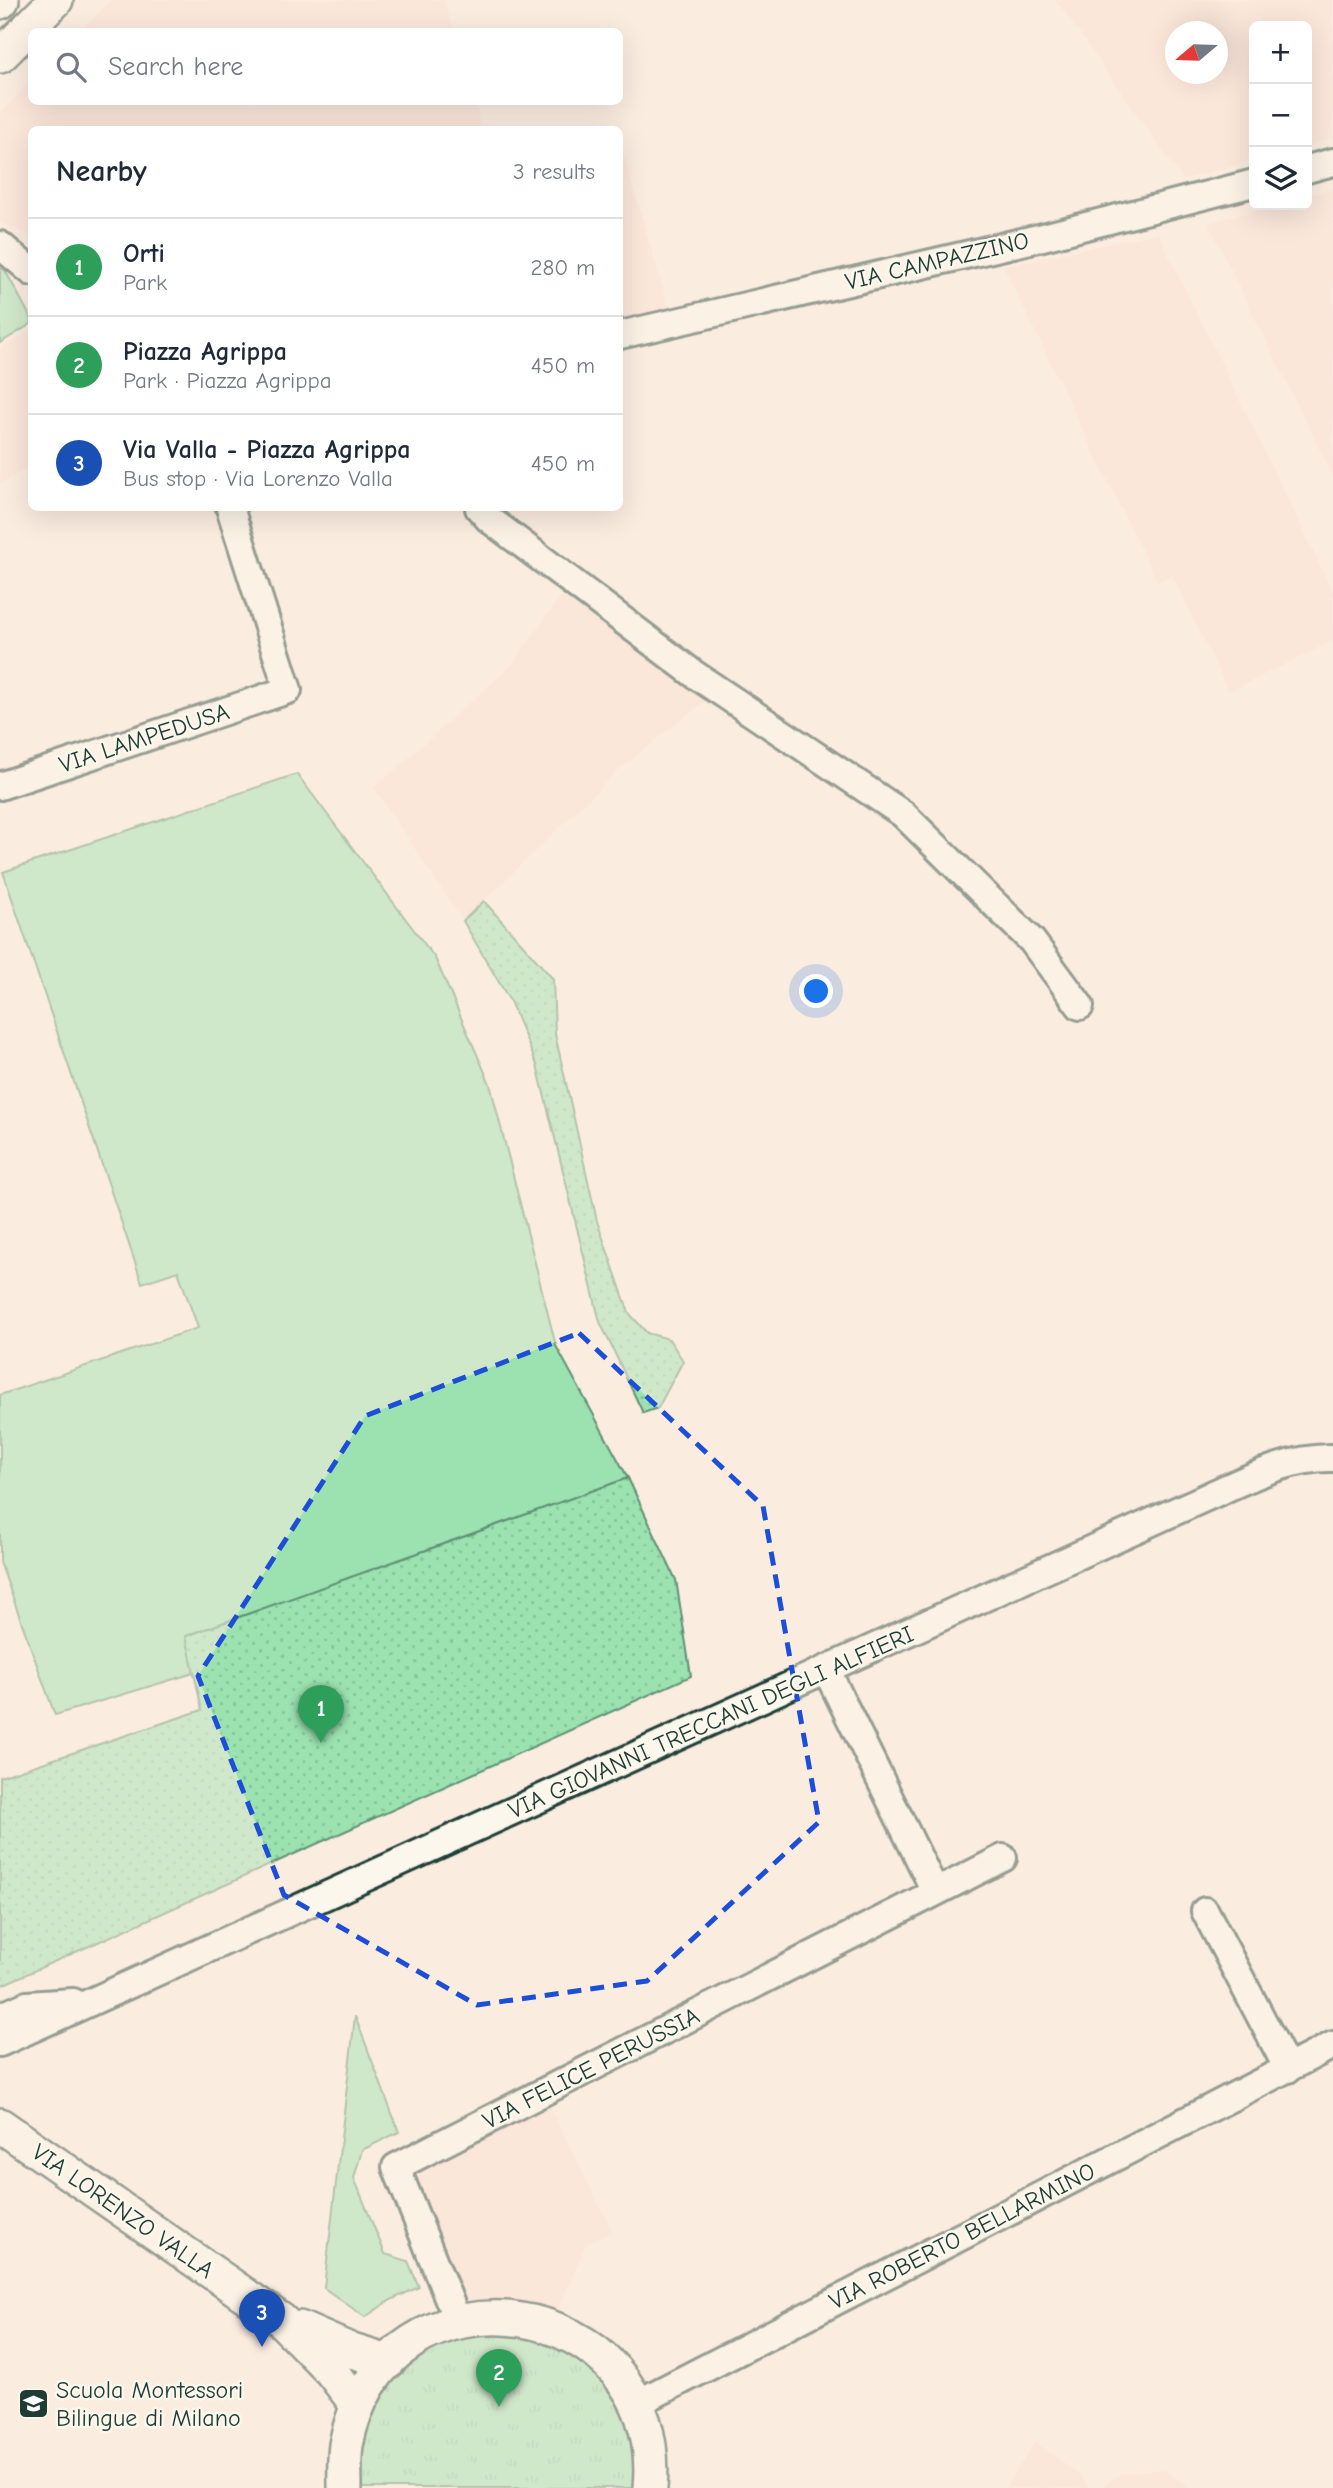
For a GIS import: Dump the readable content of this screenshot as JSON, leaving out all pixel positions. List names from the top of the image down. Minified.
{"streets":{"main road":["VIA LORENZO VALLA"],"street":["VIA CAMPAZZINO","VIA LAMPEDUSA","VIA GIOVANNI TRECCANI DEGLI ALFIERI","VIA FELICE PERUSSIA","VIA ROBERTO BELLARMINO"]},"places":{"school or university":["Scuola Montessori Bilingue di Milano"]},"north":"left","page":{"map_buttons":["+","−"],"search":"Search here","heading":["Nearby","3 results"],"list":[{"mark":"1","name":"Orti","note":"Park","value":"280 m"},{"mark":"2","name":"Piazza Agrippa","note":"Park · Piazza Agrippa","value":"450 m"},{"mark":"3","name":"Via Valla - Piazza Agrippa","note":"Bus stop · Via Lorenzo Valla","value":"450 m"}],"pins":["1","3","2"]}}
